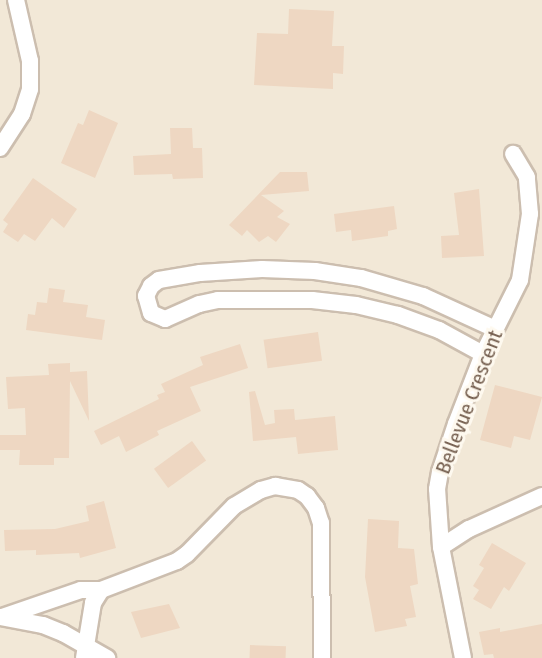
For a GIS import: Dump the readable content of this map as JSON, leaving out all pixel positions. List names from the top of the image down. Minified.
{"streets":{"street":["Bellevue Crescent"]}}
